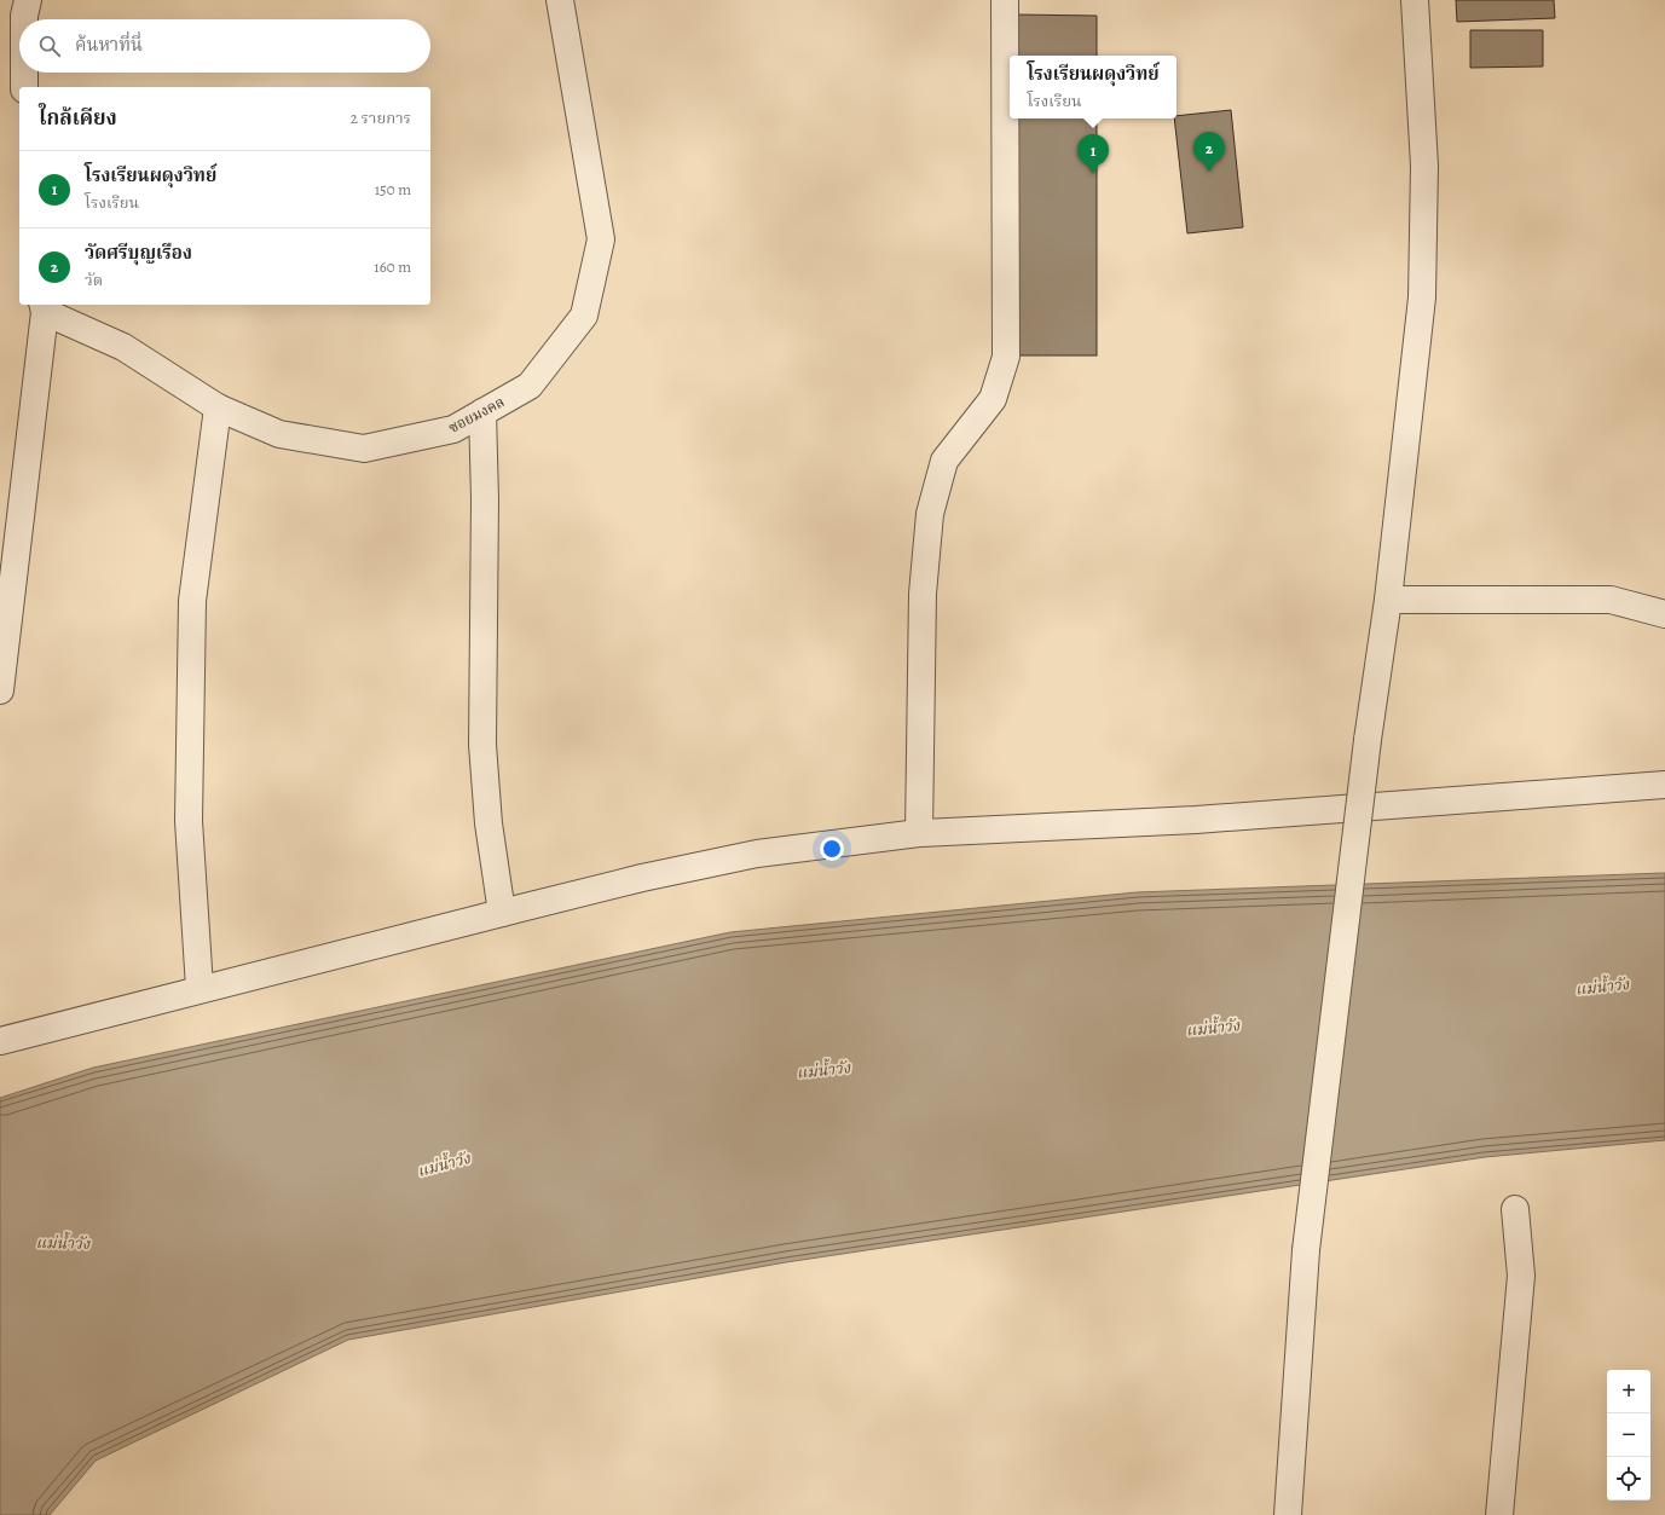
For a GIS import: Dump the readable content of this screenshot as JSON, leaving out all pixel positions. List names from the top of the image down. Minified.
{"streets":{"street":["ซอยมงคล"]},"water":["แม่น้ำวัง"],"page":{"search":"ค้นหาที่นี่","popup":["โรงเรียนผดุงวิทย์","โรงเรียน"],"heading":["ใกล้เคียง","2 รายการ"],"pins":["2","1"],"list":[{"mark":"1","name":"โรงเรียนผดุงวิทย์","note":"โรงเรียน","value":"150 m"},{"mark":"2","name":"วัดศรีบุญเรือง","note":"วัด","value":"160 m"}],"map_buttons":["+","−"]}}
